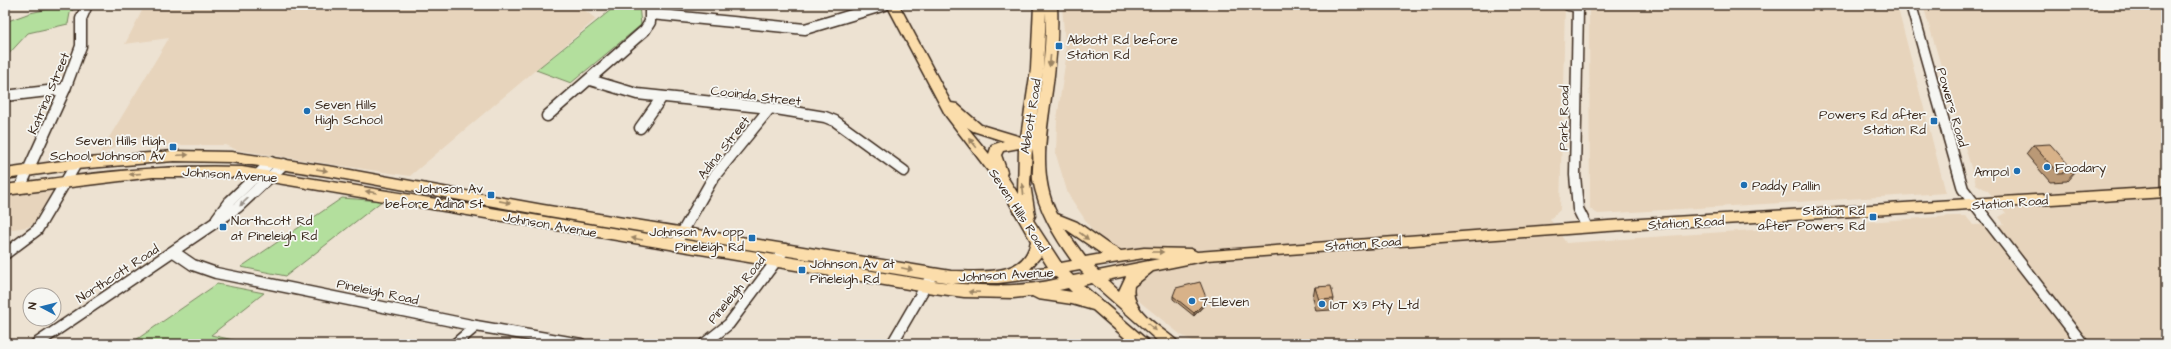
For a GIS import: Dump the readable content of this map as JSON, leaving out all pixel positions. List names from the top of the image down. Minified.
{"streets":{"main road":["Abbott Road","Johnson Avenue","Station Road","Seven Hills Road"],"street":["Katrina Street","Cooinda Street","Powers Road","Park Road","Adina Street","Northcott Road","Pineleigh Road"]},"crossings":[["Katrina Street","Johnson Avenue"],["Cooinda Street","Adina Street"],["Powers Road","Station Road"],["Abbott Road","Seven Hills Road"],["Park Road","Station Road"],["Adina Street","Johnson Avenue"],["Johnson Avenue","Station Road"],["Johnson Avenue","Seven Hills Road"],["Johnson Avenue","Northcott Road"],["Johnson Avenue","Pineleigh Road"],["Station Road","Seven Hills Road"],["Northcott Road","Pineleigh Road"]],"places":{"transit":["Abbott Rd before Station Rd","Powers Rd after Station Rd","Seven Hills High School, Johnson Av","Johnson Av before Adina St","Station Rd after Powers Rd","Northcott Rd at Pineleigh Rd","Johnson Av opp Pineleigh Rd","Johnson Av at Pineleigh Rd"],"other":["Seven Hills High School","Foodary","Ampol","Paddy Pallin","7-Eleven","IoT X3 Pty Ltd"]},"north":"left"}
